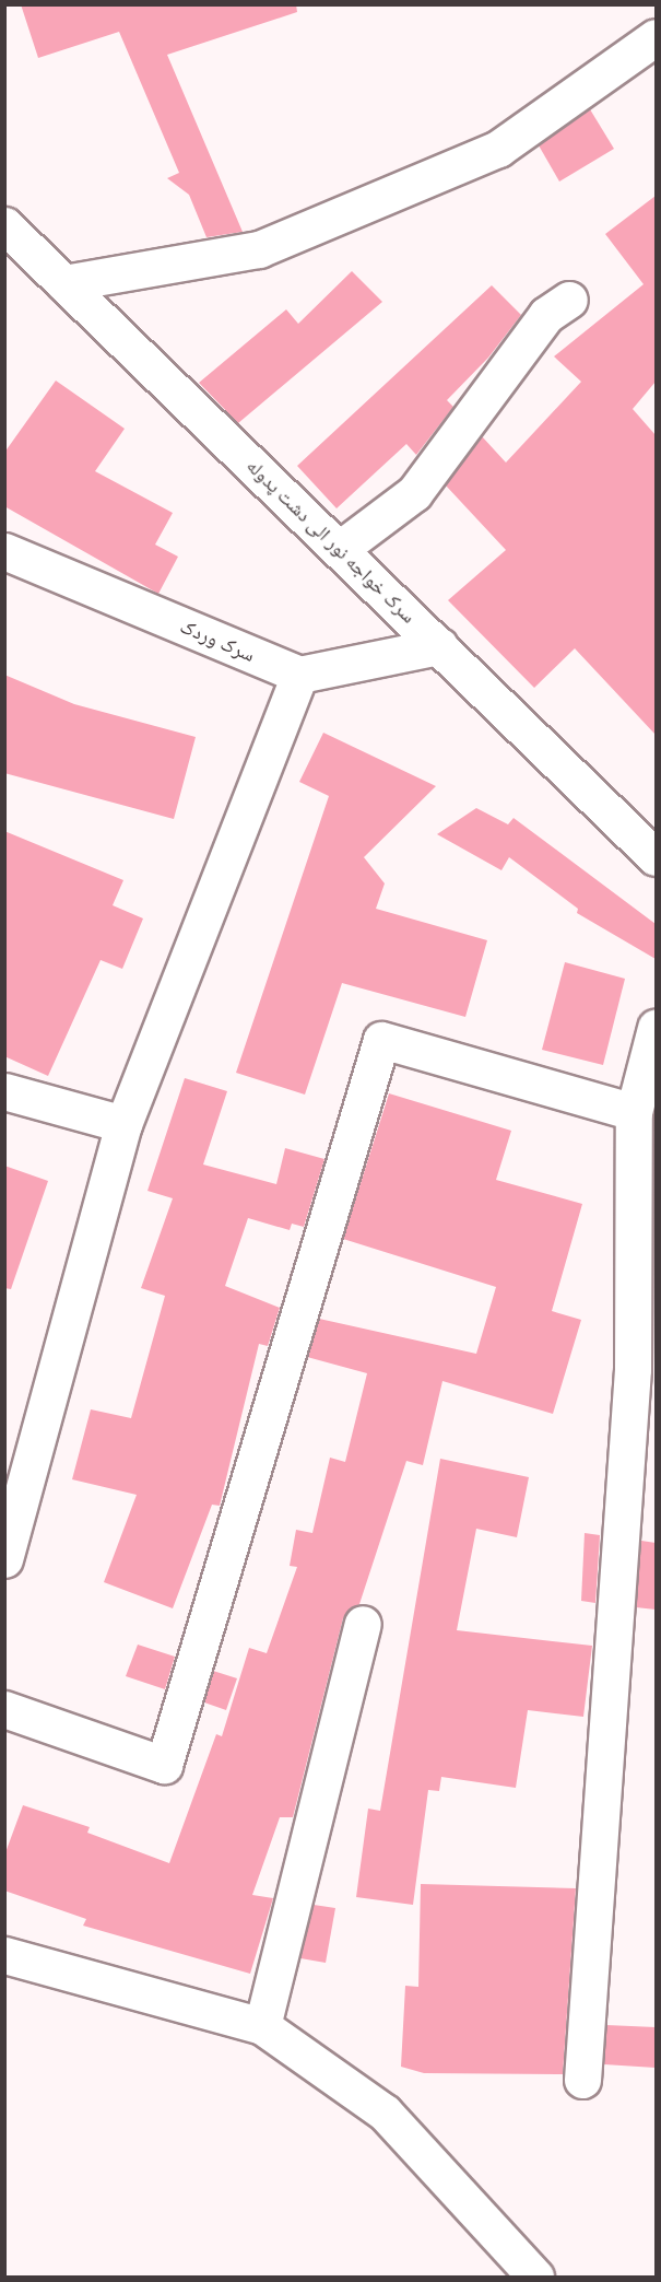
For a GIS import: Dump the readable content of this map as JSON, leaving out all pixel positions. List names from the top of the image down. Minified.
{"streets":{"street":["سرک خواجه نور الی دشت پدوله","سرک وردک"]}}
